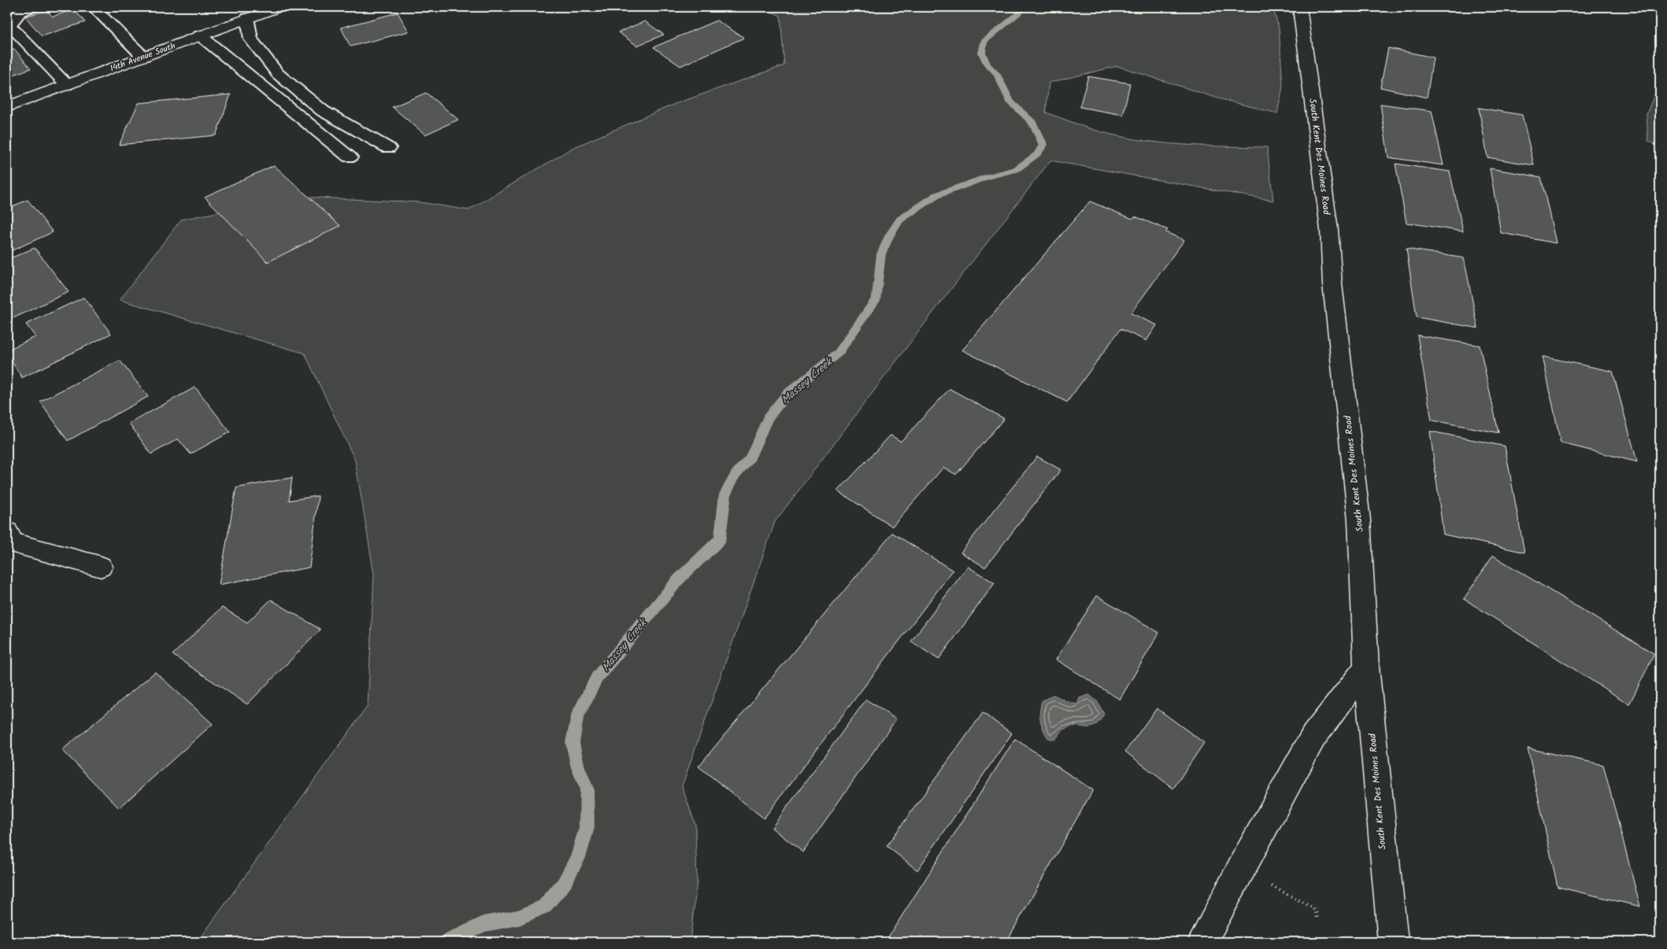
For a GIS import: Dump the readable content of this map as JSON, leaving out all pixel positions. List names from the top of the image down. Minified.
{"streets":{"main road":["14th Avenue South","South Kent Des Moines Road"]},"water":["Massey Creek"]}
